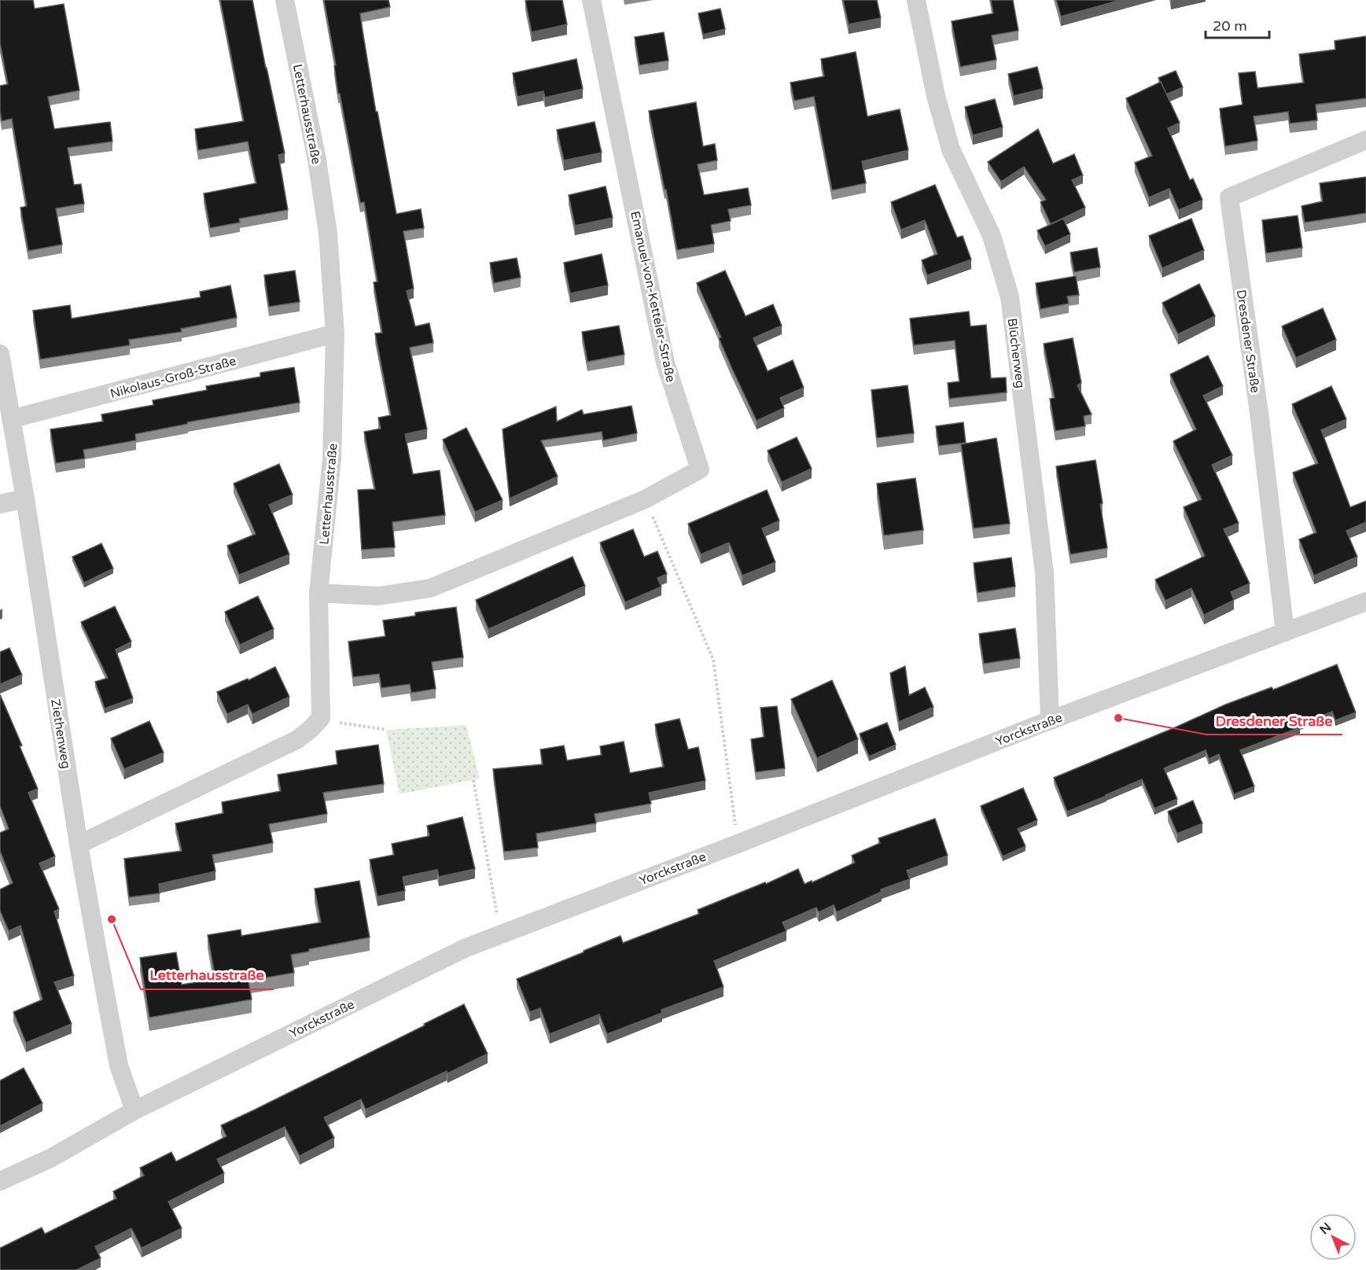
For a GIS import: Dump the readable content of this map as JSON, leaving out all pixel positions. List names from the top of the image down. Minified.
{"streets":{"street":["Letterhausstraße","Emanuel-von-Ketteler-Straße","Dresdener Straße","Blücherweg","Nikolaus-Groß-Straße","Yorckstraße","Ziethenweg"]},"crossings":[["Letterhausstraße","Emanuel-von-Ketteler-Straße"],["Letterhausstraße","Nikolaus-Groß-Straße"],["Dresdener Straße","Yorckstraße"],["Blücherweg","Yorckstraße"],["Nikolaus-Groß-Straße","Ziethenweg"],["Yorckstraße","Ziethenweg"]],"places":["Dresdener Straße","Letterhausstraße"],"scale_bar":"20 m","north":"top left"}
